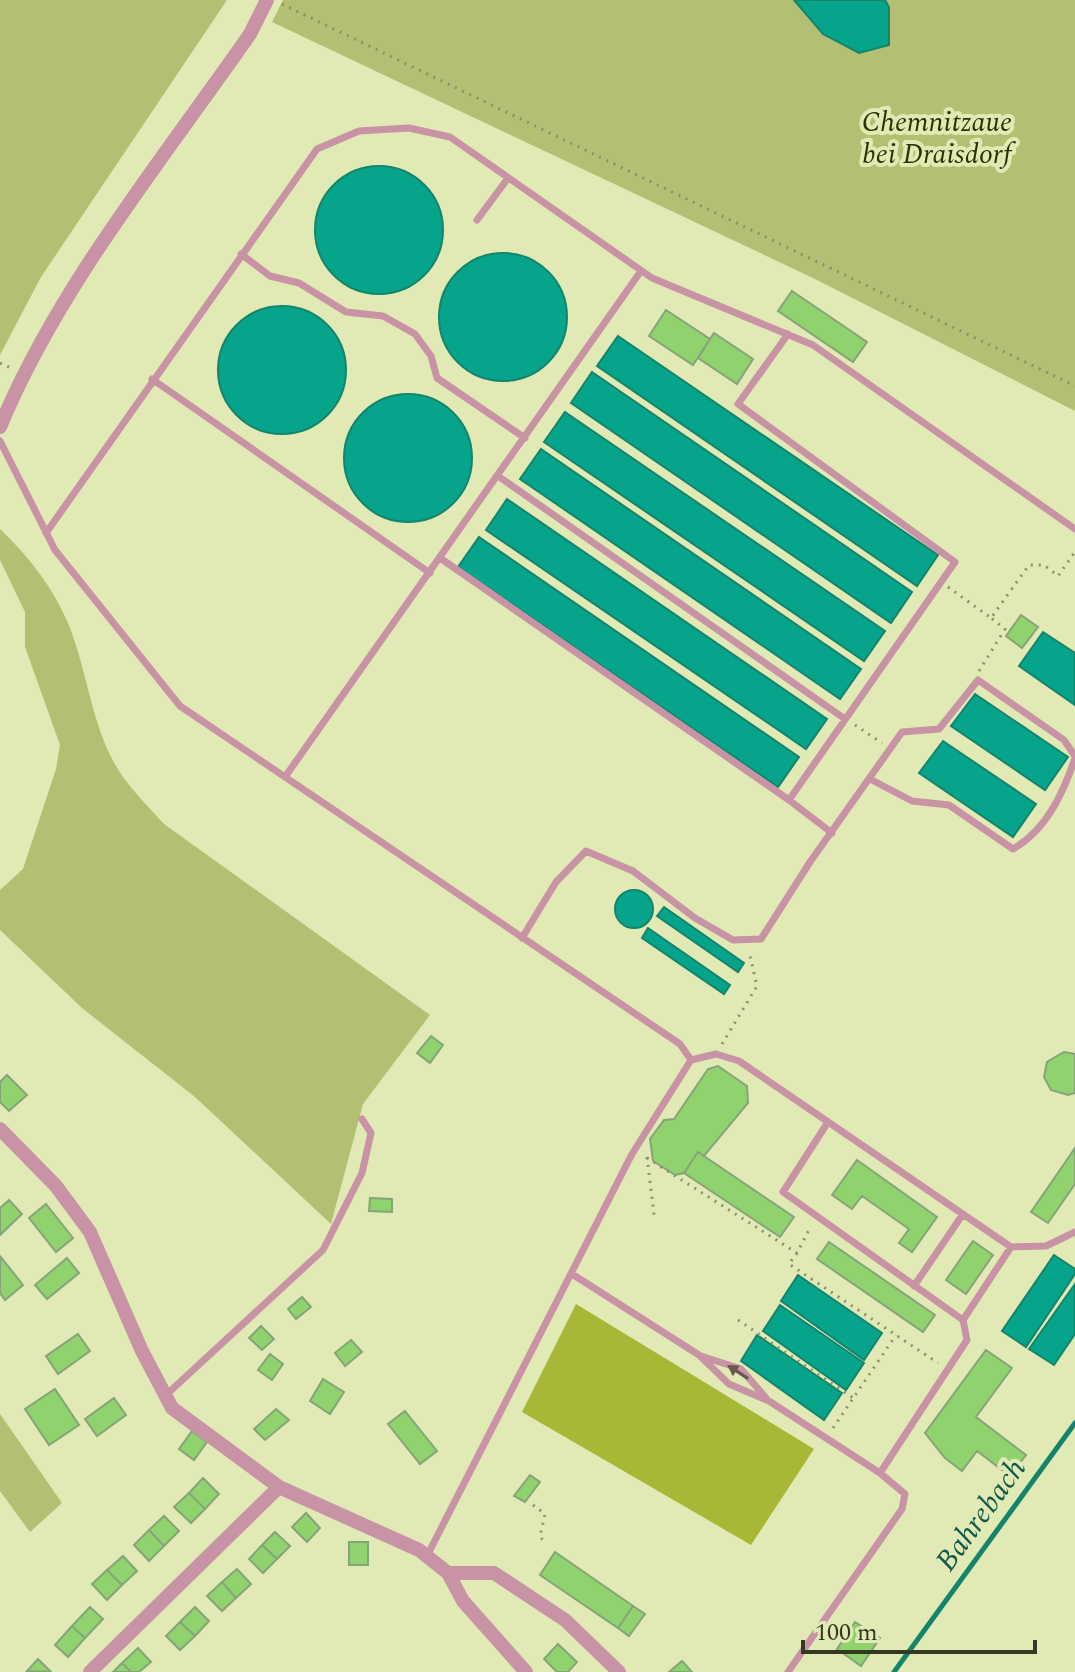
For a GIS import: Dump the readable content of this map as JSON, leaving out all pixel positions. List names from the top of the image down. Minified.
{"water":["Bahrebach"],"parks":["Chemnitzaue bei Draisdorf"],"scale_bar":"100 m"}
